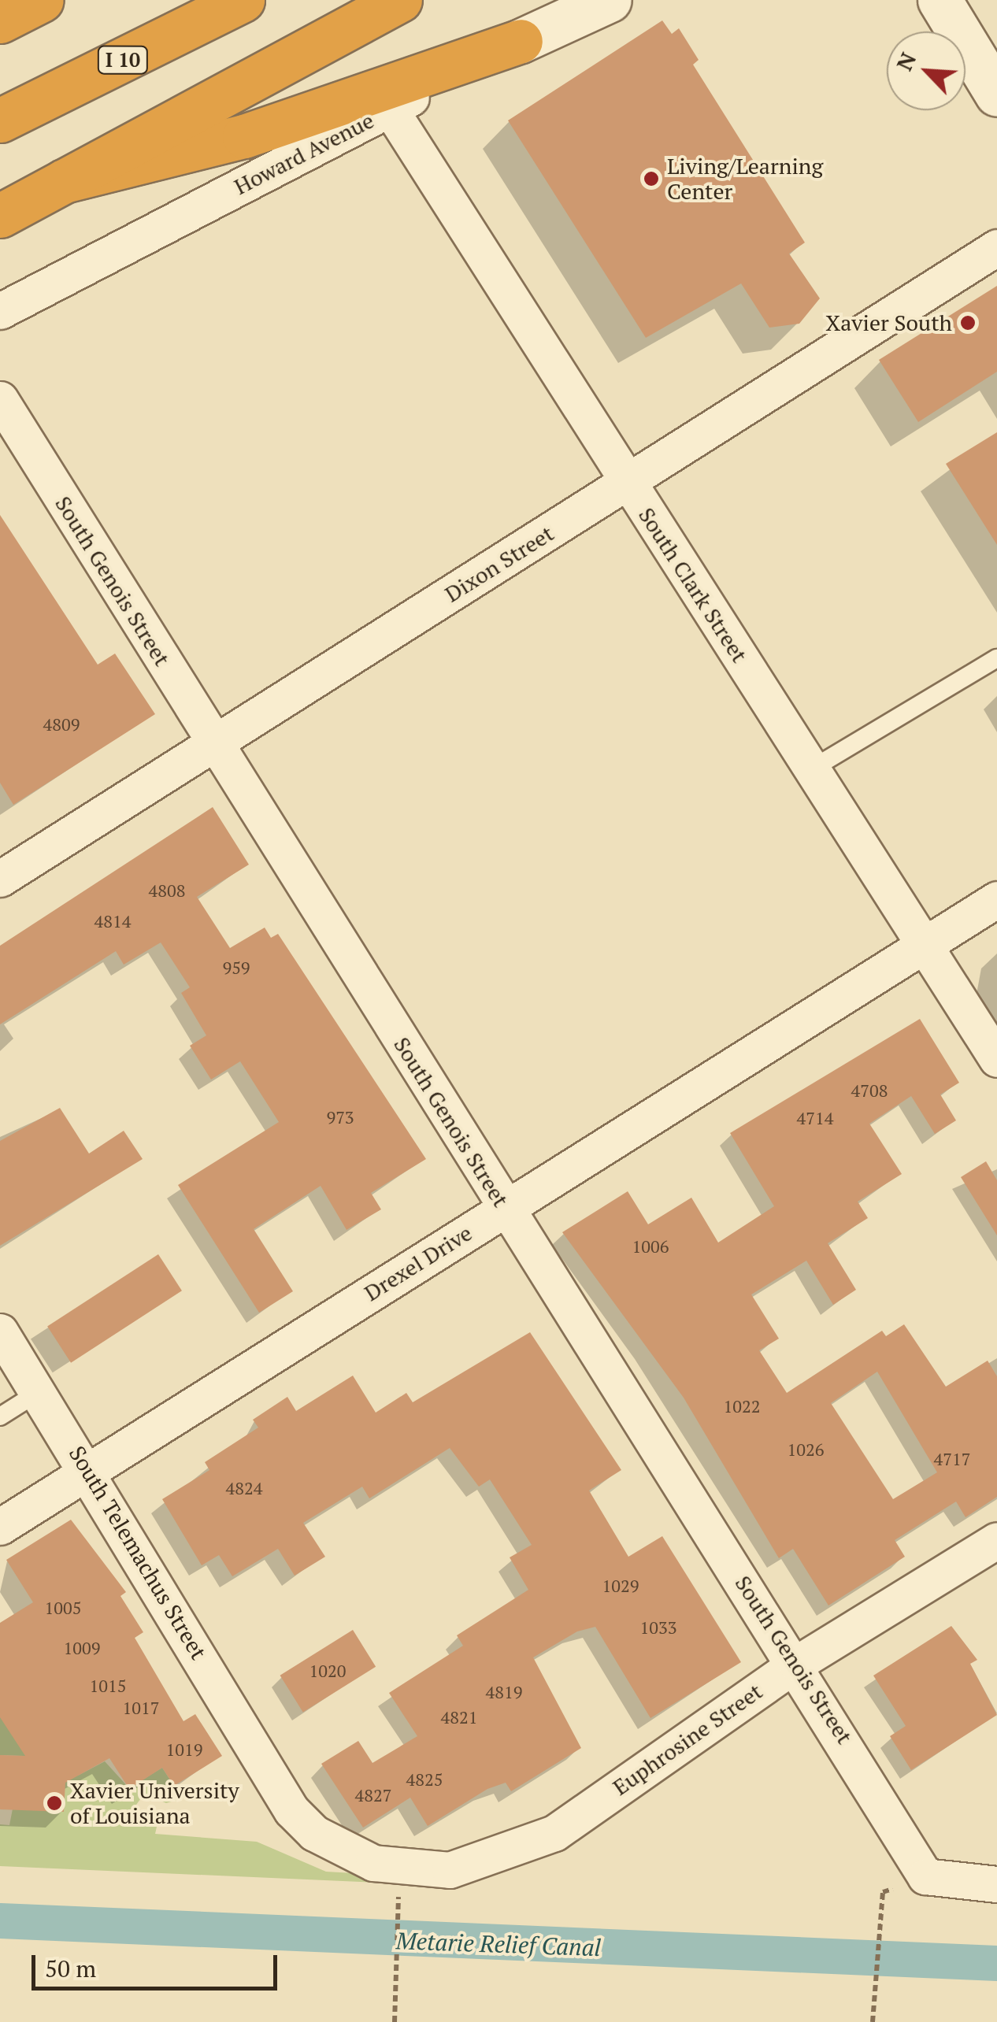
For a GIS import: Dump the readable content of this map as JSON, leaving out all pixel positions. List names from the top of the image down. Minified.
{"streets":{"highway":["I 10"],"street":["Howard Avenue","Dixon Street","South Genois Street","South Clark Street","Drexel Drive","South Telemachus Street","Euphrosine Street"]},"crossings":[["Howard Avenue","South Clark Street"],["Dixon Street","South Genois Street"],["Dixon Street","South Clark Street"],["South Genois Street","Drexel Drive"],["South Genois Street","Euphrosine Street"],["South Clark Street","Drexel Drive"],["Drexel Drive","South Telemachus Street"],["South Telemachus Street","Euphrosine Street"]],"water":["Metarie Relief Canal"],"places":["Living/Learning Center","Xavier South","Xavier University of Louisiana"],"house_numbers":["4809","4808","4814","959","4708","973","4714","1006","1022","1026","4717","4824","1029","1005","1033","1009","1020","1015","4819","1017","4821","1019","4825","4827"],"scale_bar":"50 m","north":"top left"}
